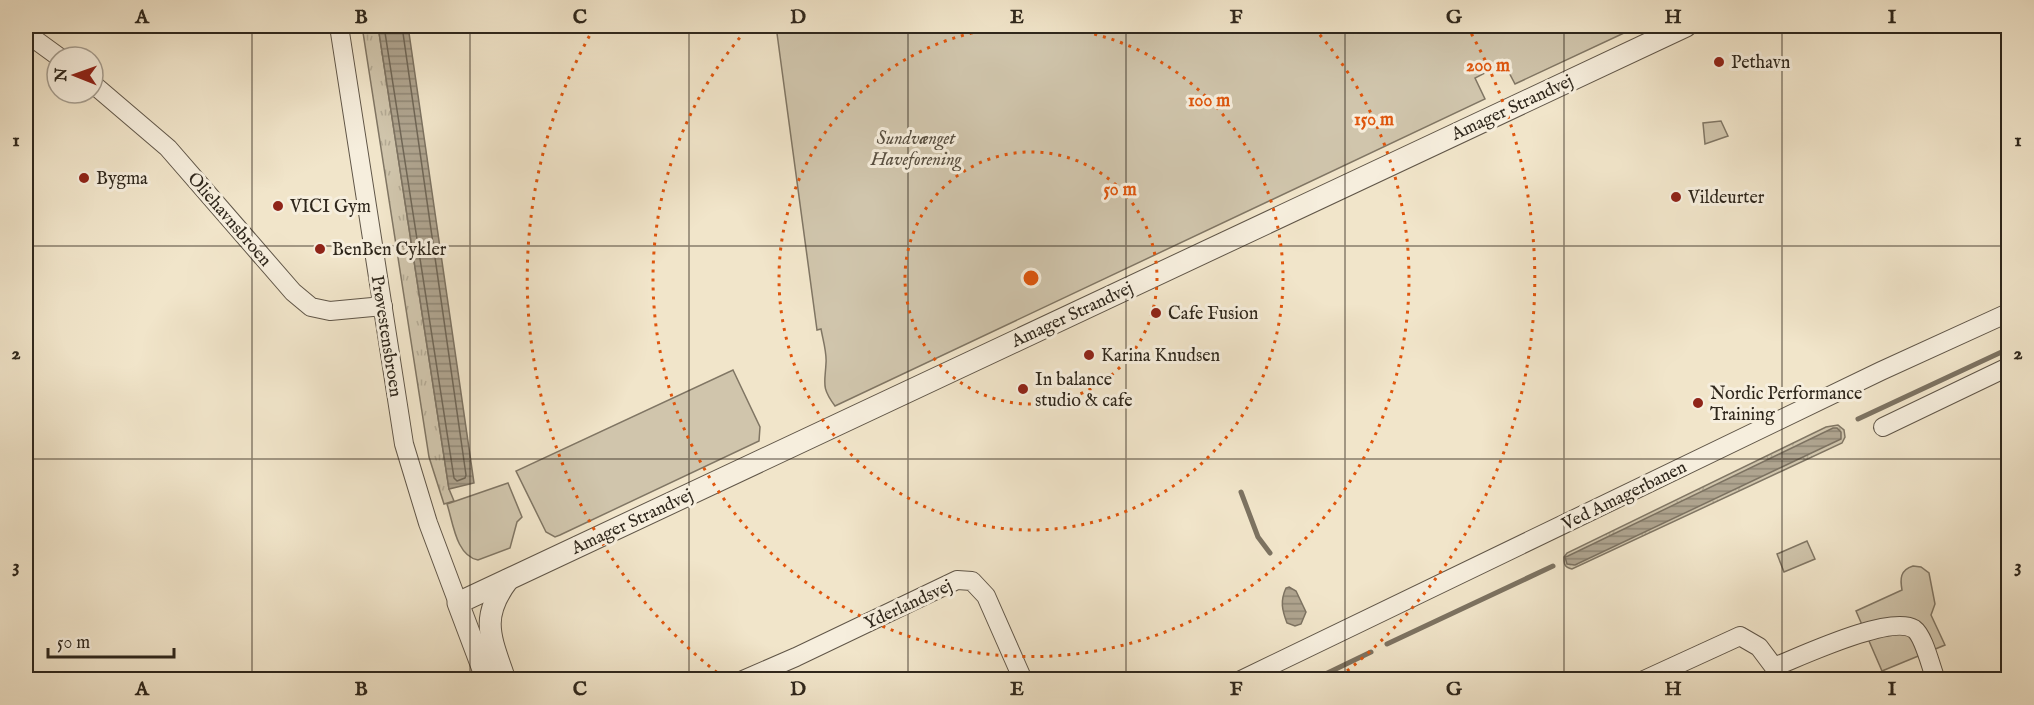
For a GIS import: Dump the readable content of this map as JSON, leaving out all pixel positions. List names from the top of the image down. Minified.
{"streets":{"street":["Amager Strandvej","Oliehavnsbroen","Prøvestensbroen","Ved Amagerbanen","Yderlandsvej"]},"crossings":[["Amager Strandvej","Prøvestensbroen"],["Oliehavnsbroen","Prøvestensbroen"]],"parks":["Sundvænget Haveforening"],"places":["Pethavn","Bygma","Vildeurter","VICI Gym","BenBen Cykler","Cafe Fusion","Karina Knudsen","In balance studio & cafe","Nordic Performance Training"],"scale_bar":"50 m","north":"left","grid":{"columns":["A","B","C","D","E","F","G","H","I"],"rows":["1","2","3"]},"rings":["200 m","100 m","150 m","50 m"]}
